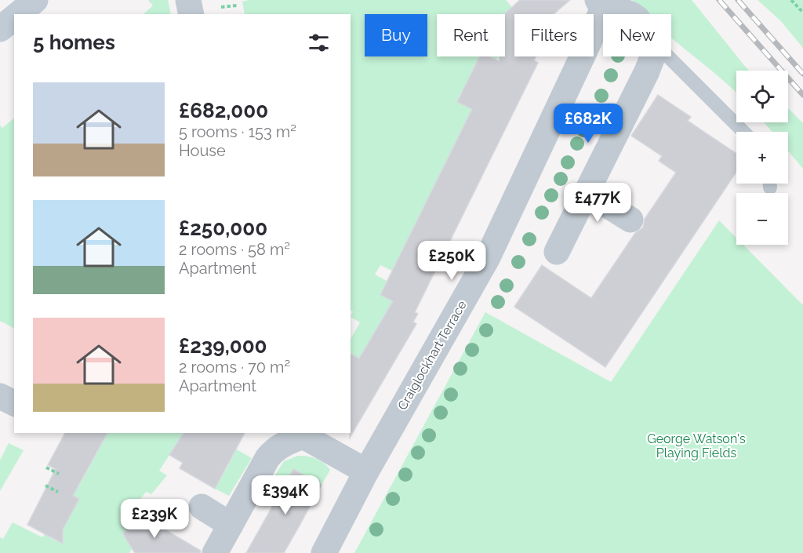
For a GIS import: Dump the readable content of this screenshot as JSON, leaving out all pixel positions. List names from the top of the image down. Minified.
{"streets":{"street":["Craiglockhart Terrace"]},"parks":["George Watson's Playing Fields"],"page":{"chip":["Buy","Rent","Filters","New"],"heading":"5 homes","map_buttons":["+","−"],"list":[{"name":"£682,000","note":"5 rooms · 153 m² · House"},{"name":"£250,000","note":"2 rooms · 58 m² · Apartment"},{"name":"£239,000","note":"2 rooms · 70 m² · Apartment"}],"price":["£682K","£477K","£250K","£394K","£239K"]}}
